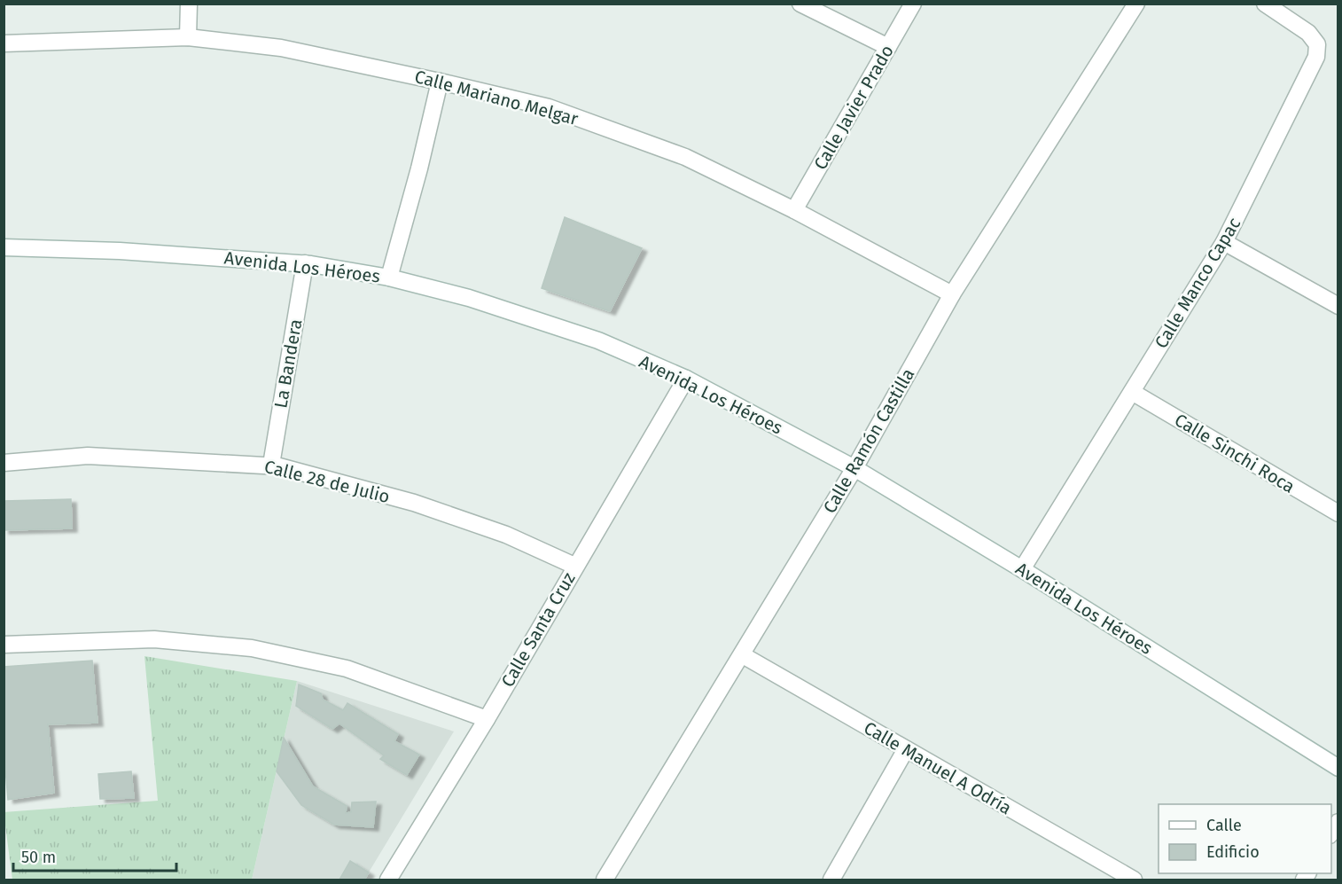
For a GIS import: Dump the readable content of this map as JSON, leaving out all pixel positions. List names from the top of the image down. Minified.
{"streets":{"street":["Calle Mariano Melgar","Calle Javier Prado","Avenida Los Héroes","Calle Manco Capac","La Bandera","Calle Ramón Castilla","Calle Sinchi Roca","Calle 28 de Julio","Calle Santa Cruz","Calle Manuel A Odría"]},"crossings":[["Calle Mariano Melgar","Calle Javier Prado"],["Calle Mariano Melgar","Calle Ramón Castilla"],["Avenida Los Héroes","Calle Manco Capac"],["Avenida Los Héroes","La Bandera"],["Avenida Los Héroes","Calle Ramón Castilla"],["Avenida Los Héroes","Calle Santa Cruz"],["Calle Manco Capac","Calle Sinchi Roca"],["La Bandera","Calle 28 de Julio"],["Calle Ramón Castilla","Calle Manuel A Odría"],["Calle 28 de Julio","Calle Santa Cruz"]],"legend":["Calle","Edificio"],"scale_bar":"50 m"}
